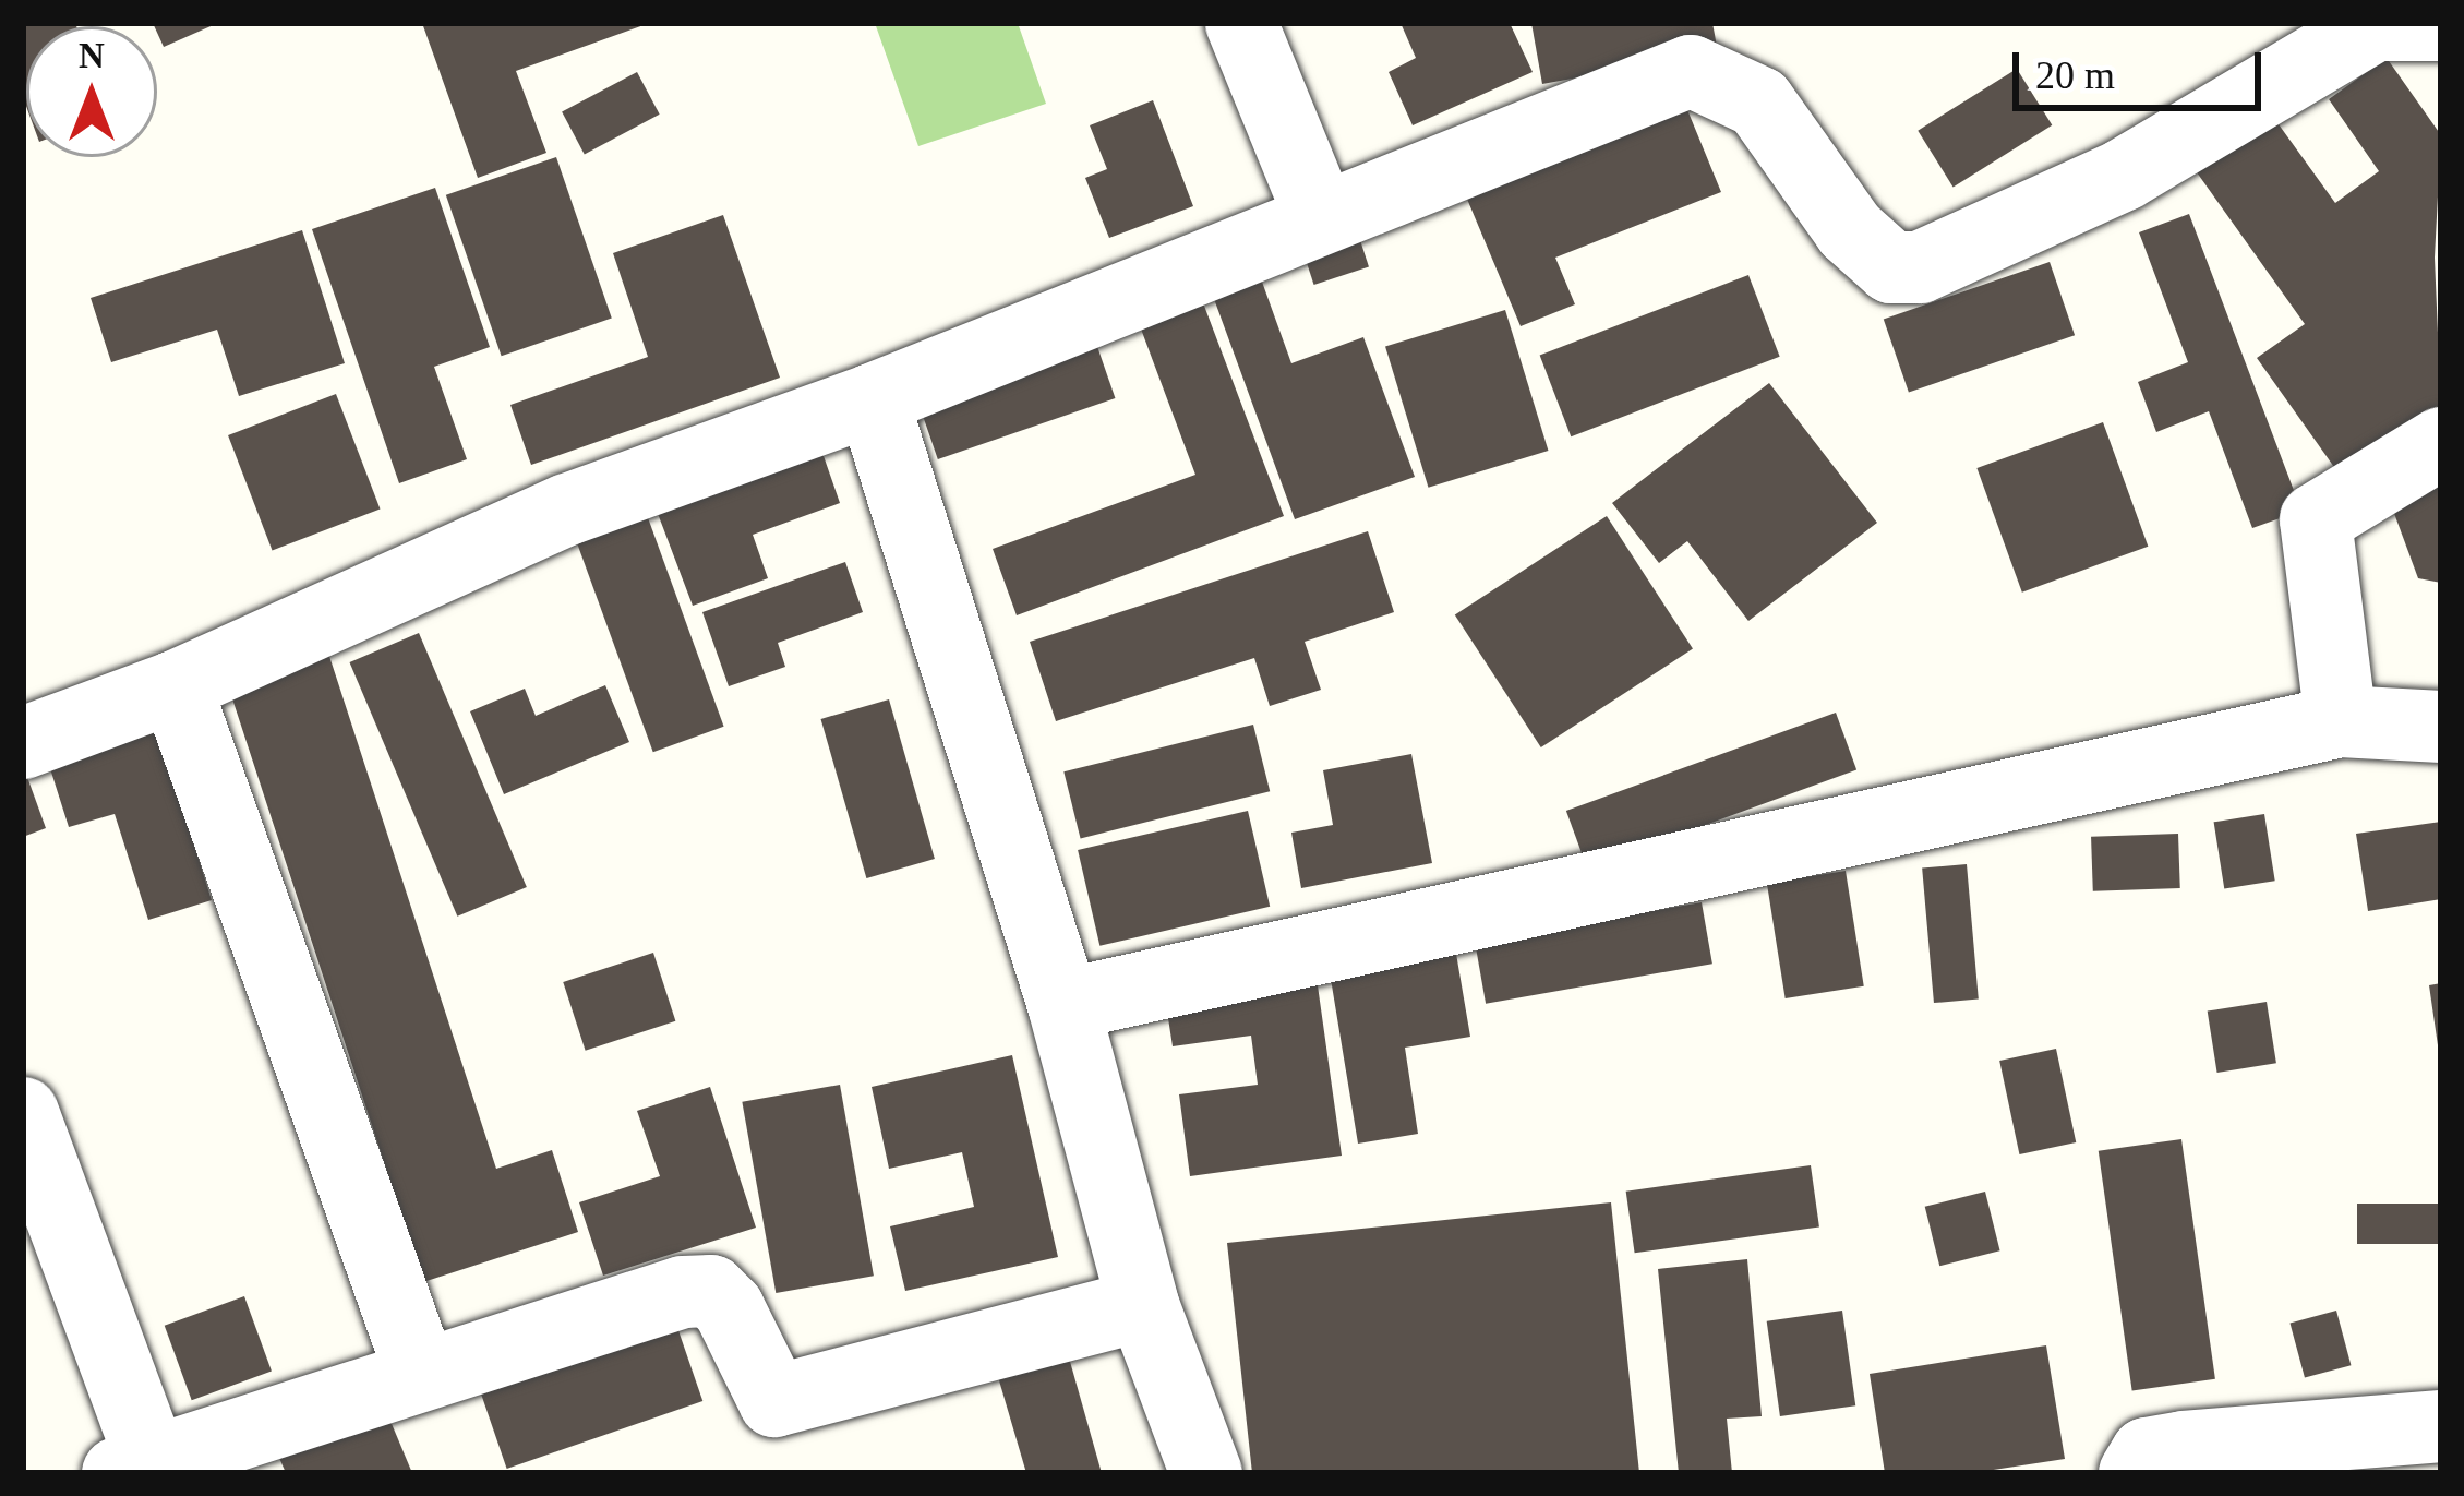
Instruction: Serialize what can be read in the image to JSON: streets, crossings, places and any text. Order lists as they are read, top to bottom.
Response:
{
  "scale_bar": "20 m",
  "north": "top"
}
